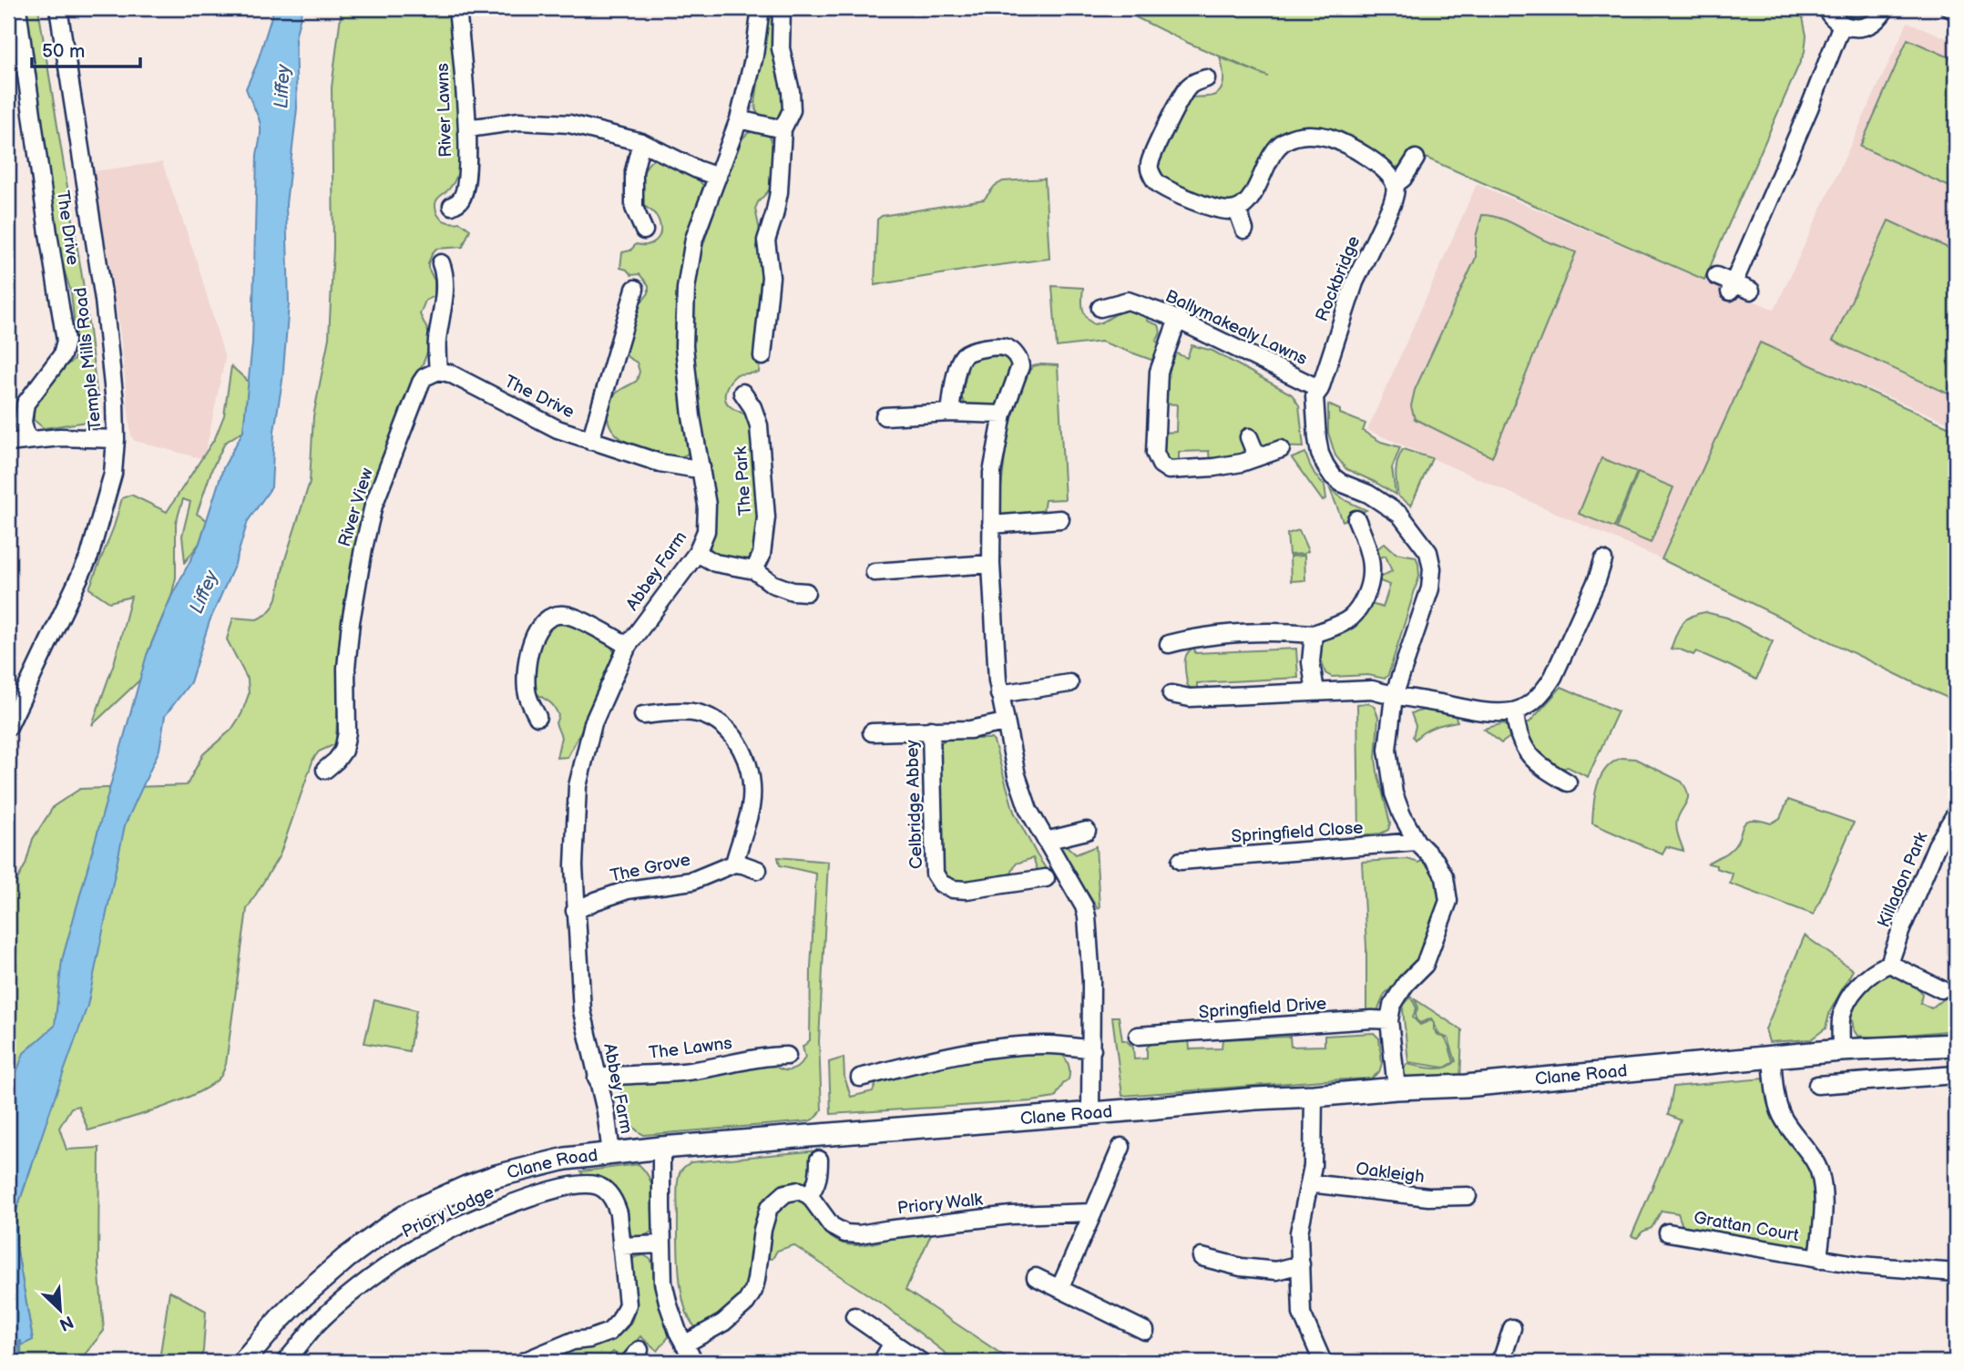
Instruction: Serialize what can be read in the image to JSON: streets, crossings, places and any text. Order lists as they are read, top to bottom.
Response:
{
  "streets": {
    "main road": ["Clane Road"],
    "street": [
      "River Lawns",
      "The Drive",
      "Rockbridge",
      "Ballymakealy Lawns",
      "Temple Mills Road",
      "The Park",
      "River View",
      "Abbey Farm",
      "Celbridge Abbey",
      "Springfield Close",
      "The Grove",
      "Killadon Park",
      "Springfield Drive",
      "The Lawns",
      "Oakleigh",
      "Priory Walk",
      "Priory Lodge",
      "Grattan Court"
    ]
  },
  "crossings": [
    ["The Drive", "River View"],
    ["The Drive", "Abbey Farm"],
    ["Rockbridge", "Ballymakealy Lawns"],
    ["Ballymakealy Lawns", "Springfield Close"],
    ["Ballymakealy Lawns", "Springfield Drive"],
    ["Abbey Farm", "The Grove"],
    ["Abbey Farm", "The Lawns"],
    ["Abbey Farm", "Clane Road"],
    ["Clane Road", "Grattan Court"]
  ],
  "water": ["Liffey"],
  "scale_bar": "50 m",
  "north": "bottom right"
}
